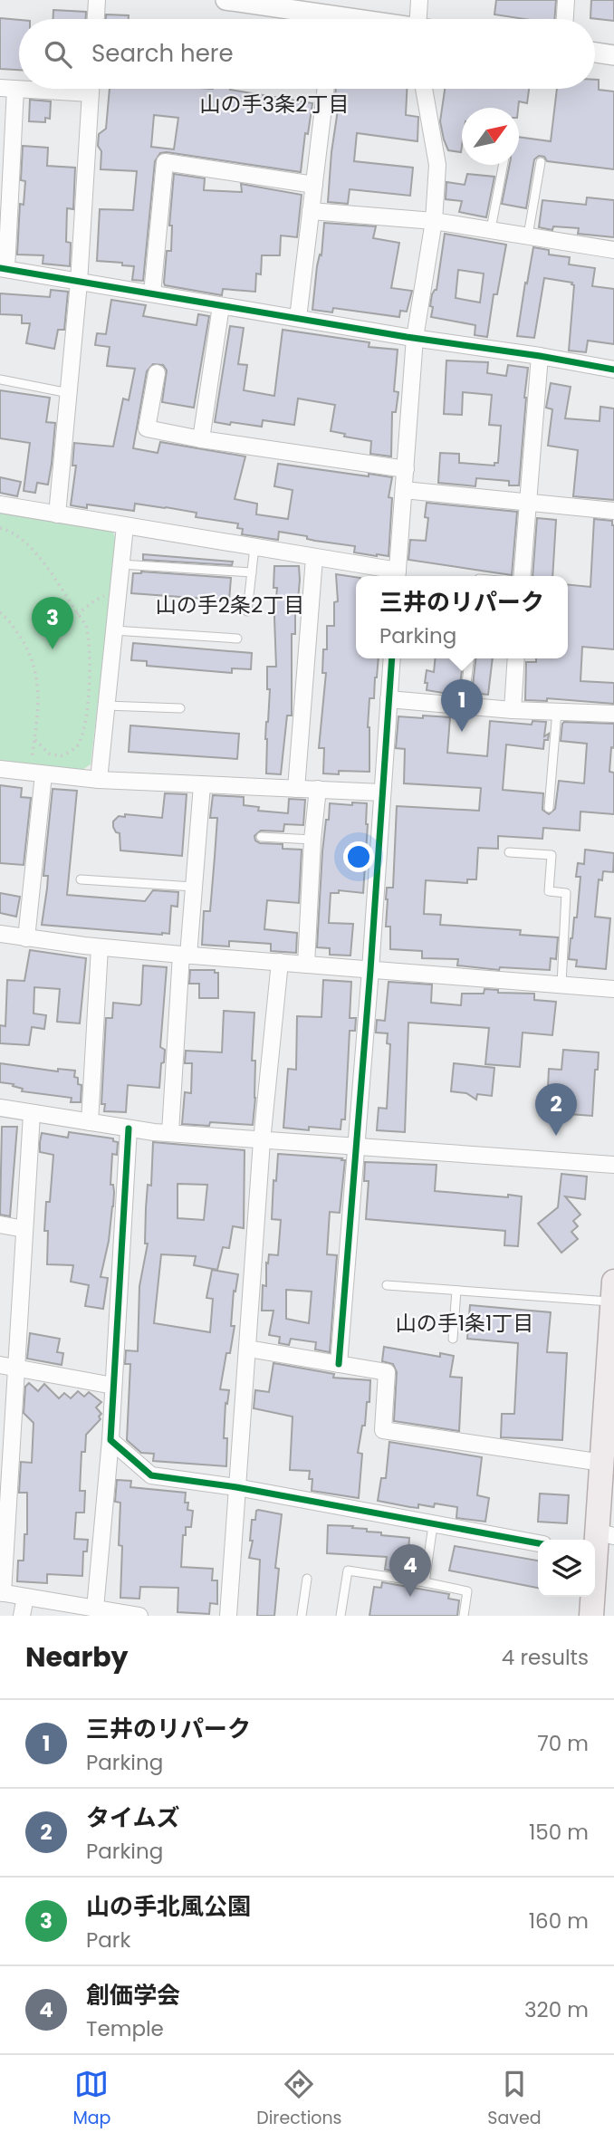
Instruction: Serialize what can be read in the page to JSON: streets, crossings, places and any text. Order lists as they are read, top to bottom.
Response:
{
  "districts": ["山の手3条2丁目", "山の手2条2丁目", "山の手1条1丁目"],
  "north": "top right",
  "page": {
    "search": "Search here",
    "popup": ["三井のリパーク", "Parking"],
    "pins": [
      "3",
      "1",
      "2",
      "4"
    ],
    "heading": ["Nearby", "4 results"],
    "list": [
      {
        "mark": "1",
        "name": "三井のリパーク",
        "note": "Parking",
        "value": "70 m"
      },
      {
        "mark": "2",
        "name": "タイムズ",
        "note": "Parking",
        "value": "150 m"
      },
      {
        "mark": "3",
        "name": "山の手北風公園",
        "note": "Park",
        "value": "160 m"
      },
      {
        "mark": "4",
        "name": "創価学会",
        "note": "Temple",
        "value": "320 m"
      }
    ],
    "nav": ["Map", "Directions", "Saved"]
  }
}
